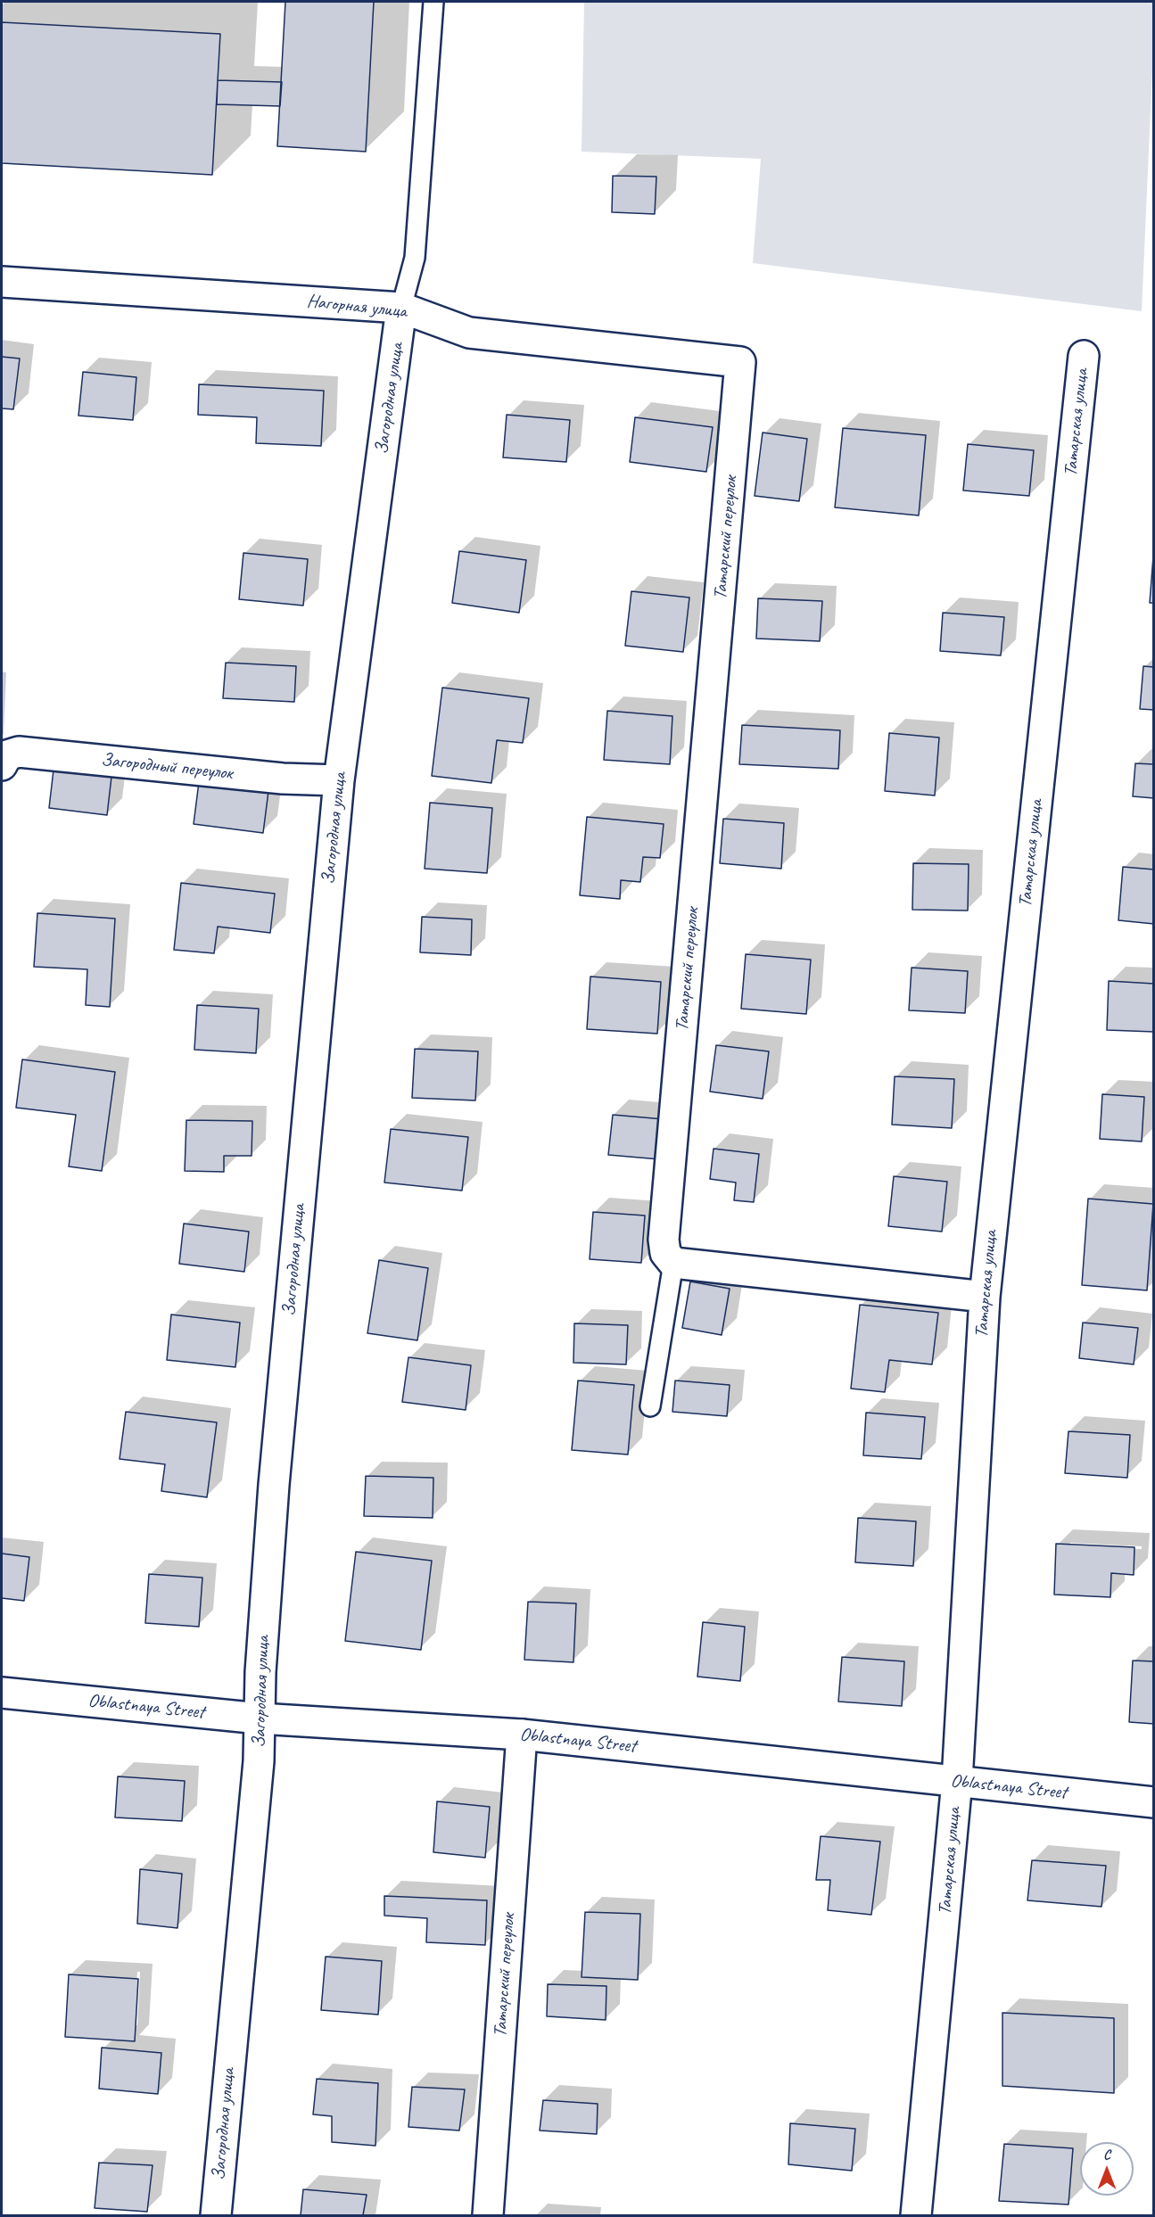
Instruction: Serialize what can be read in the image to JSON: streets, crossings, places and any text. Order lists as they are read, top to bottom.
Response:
{
  "streets": {
    "street": [
      "Нагорная улица",
      "Загородная улица",
      "Татарская улица",
      "Татарский переулок",
      "Загородный переулок",
      "Oblastnaya Street"
    ]
  },
  "crossings": [
    ["Нагорная улица", "Загородная улица"],
    ["Нагорная улица", "Татарский переулок"],
    ["Загородная улица", "Загородный переулок"],
    ["Загородная улица", "Oblastnaya Street"],
    ["Татарская улица", "Oblastnaya Street"],
    ["Татарский переулок", "Oblastnaya Street"]
  ],
  "north": "top"
}
